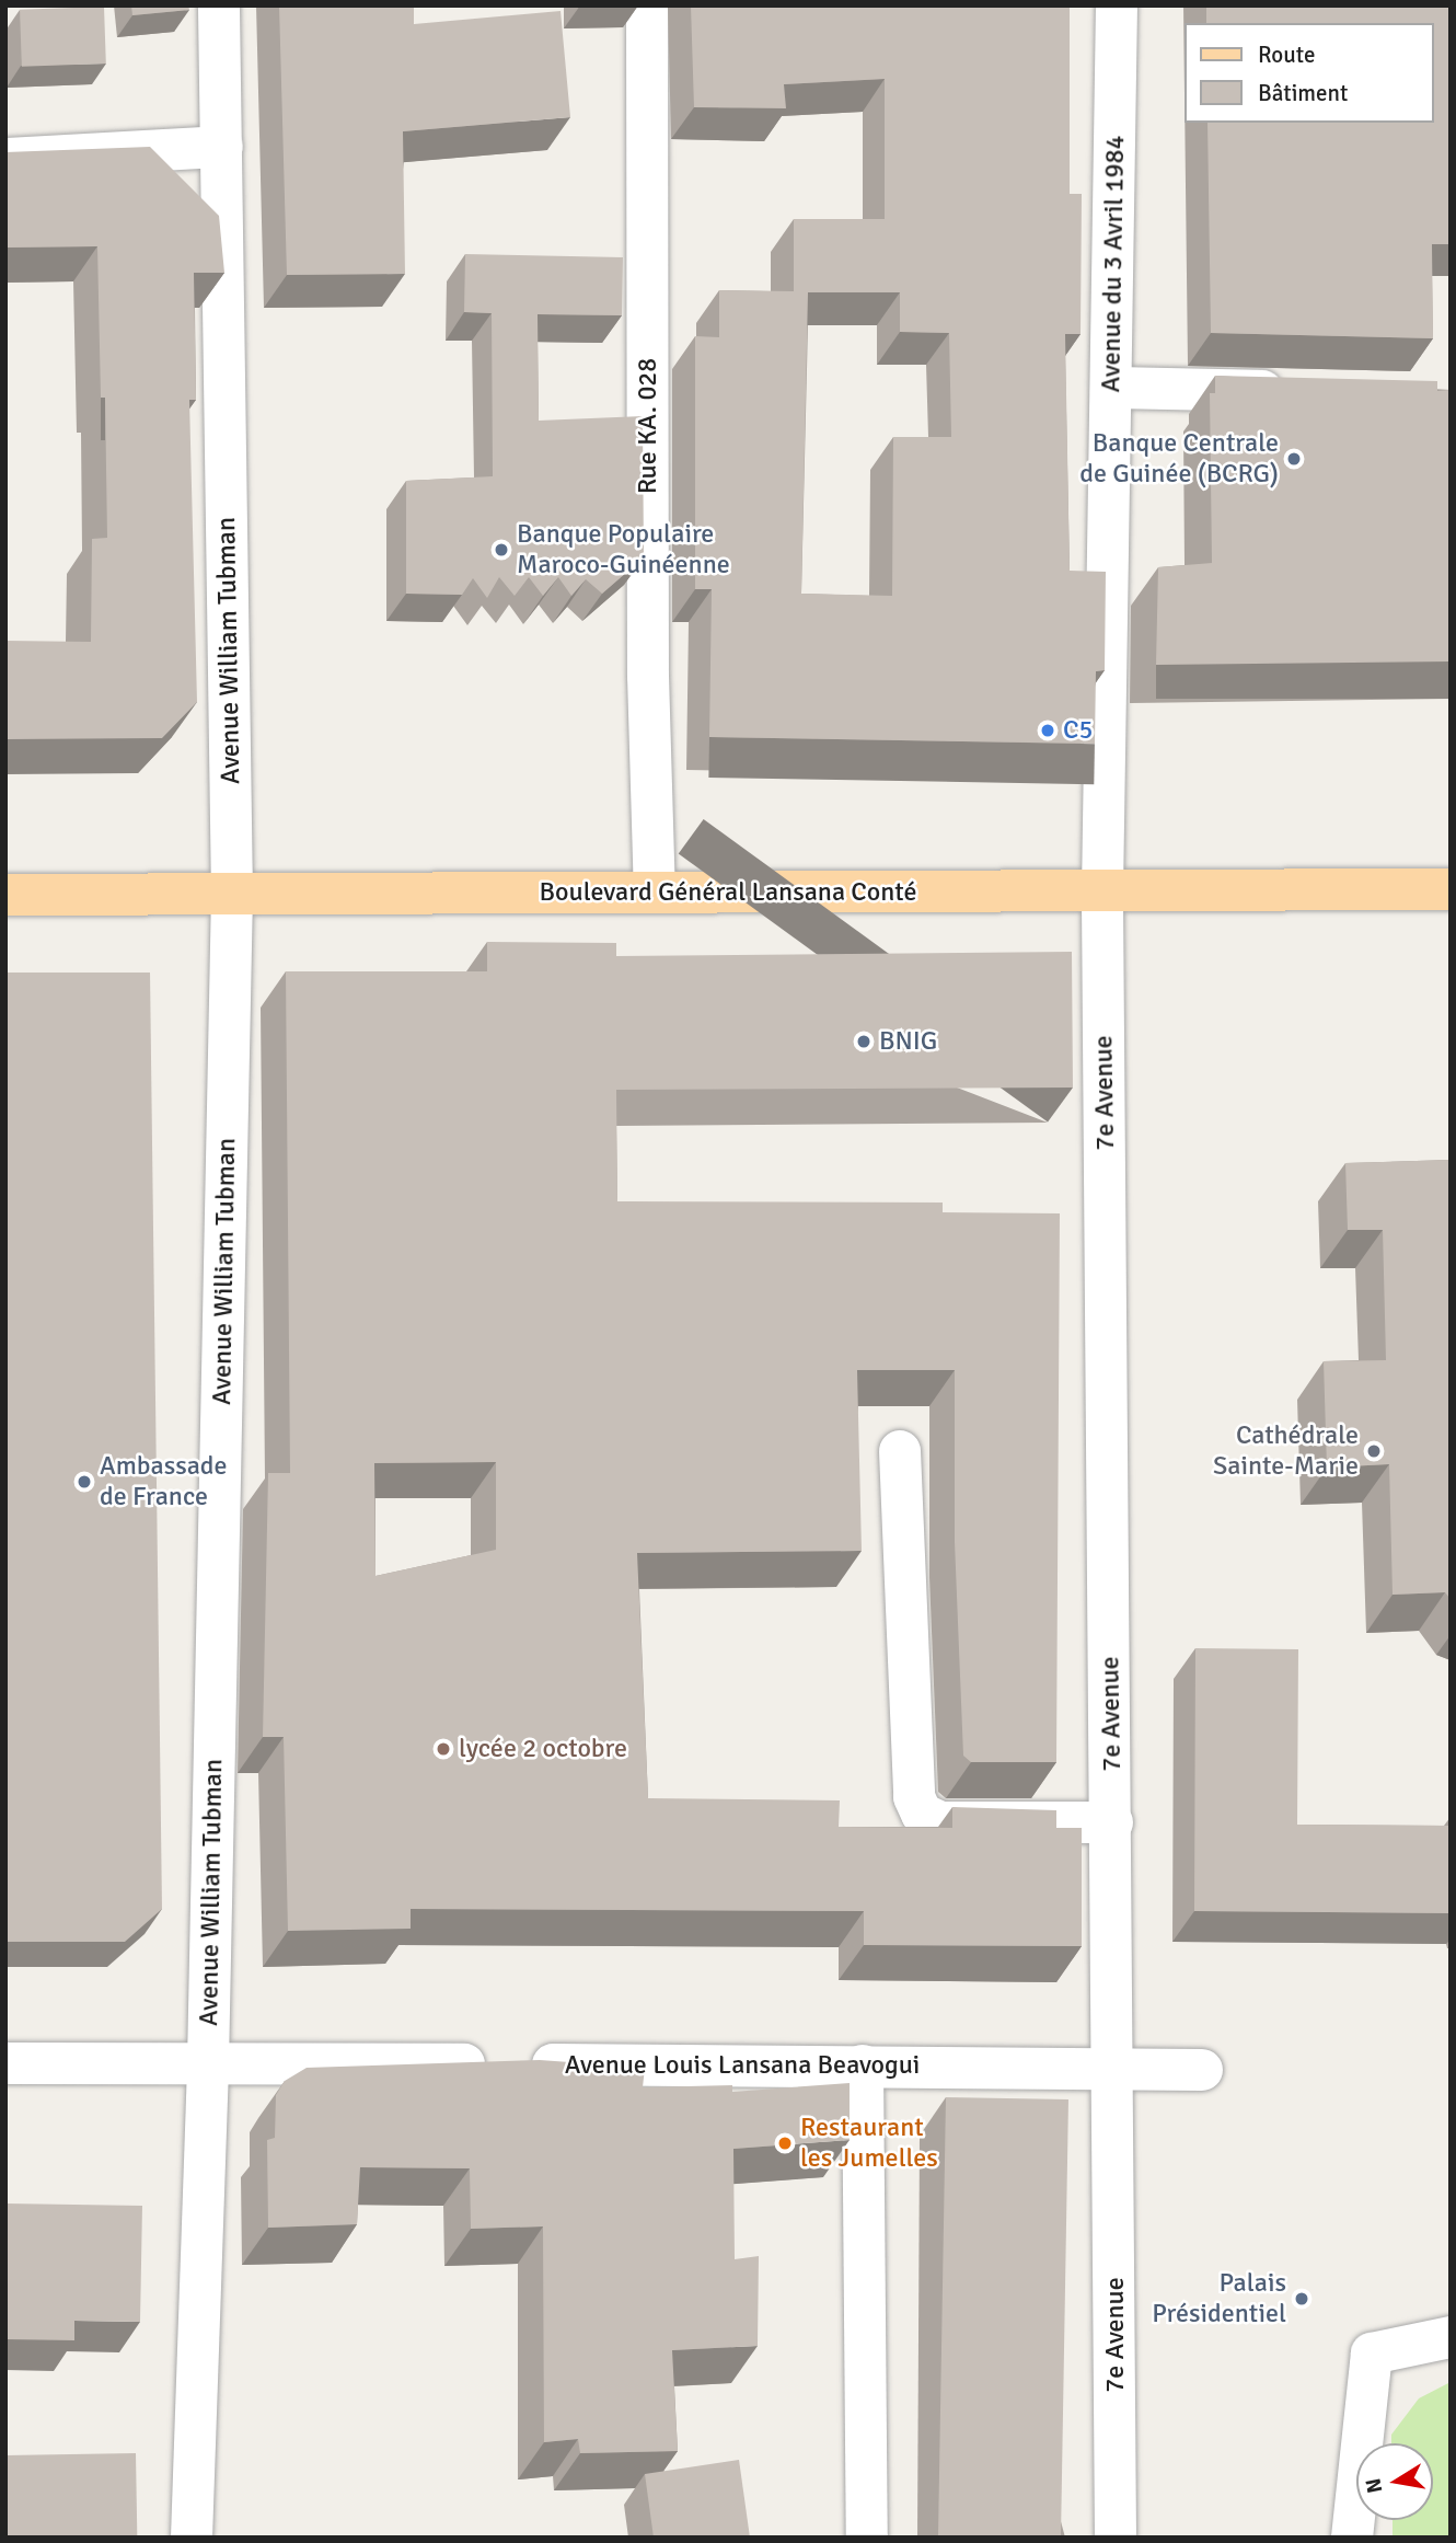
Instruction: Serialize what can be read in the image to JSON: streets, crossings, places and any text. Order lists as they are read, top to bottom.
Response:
{
  "streets": {
    "main road": ["Boulevard Général Lansana Conté"],
    "street": [
      "Avenue du 3 Avril 1984",
      "Rue KA. 028",
      "Avenue William Tubman",
      "7e Avenue",
      "Avenue Louis Lansana Beavogui"
    ]
  },
  "crossings": [
    ["Avenue du 3 Avril 1984", "Boulevard Général Lansana Conté"],
    ["Avenue du 3 Avril 1984", "7e Avenue"],
    ["Rue KA. 028", "Boulevard Général Lansana Conté"],
    ["Avenue William Tubman", "Boulevard Général Lansana Conté"],
    ["Avenue William Tubman", "Avenue Louis Lansana Beavogui"],
    ["Boulevard Général Lansana Conté", "7e Avenue"],
    ["7e Avenue", "Avenue Louis Lansana Beavogui"]
  ],
  "places": [
    "Banque Centrale de Guinée (BCRG)",
    "Banque Populaire Maroco-Guinéenne",
    "C5",
    "BNIG",
    "Cathédrale Sainte-Marie",
    "Ambassade de France",
    "lycée 2 octobre",
    "Restaurant les Jumelles",
    "Palais Présidentiel"
  ],
  "legend": ["Route", "Bâtiment"],
  "north": "left"
}
